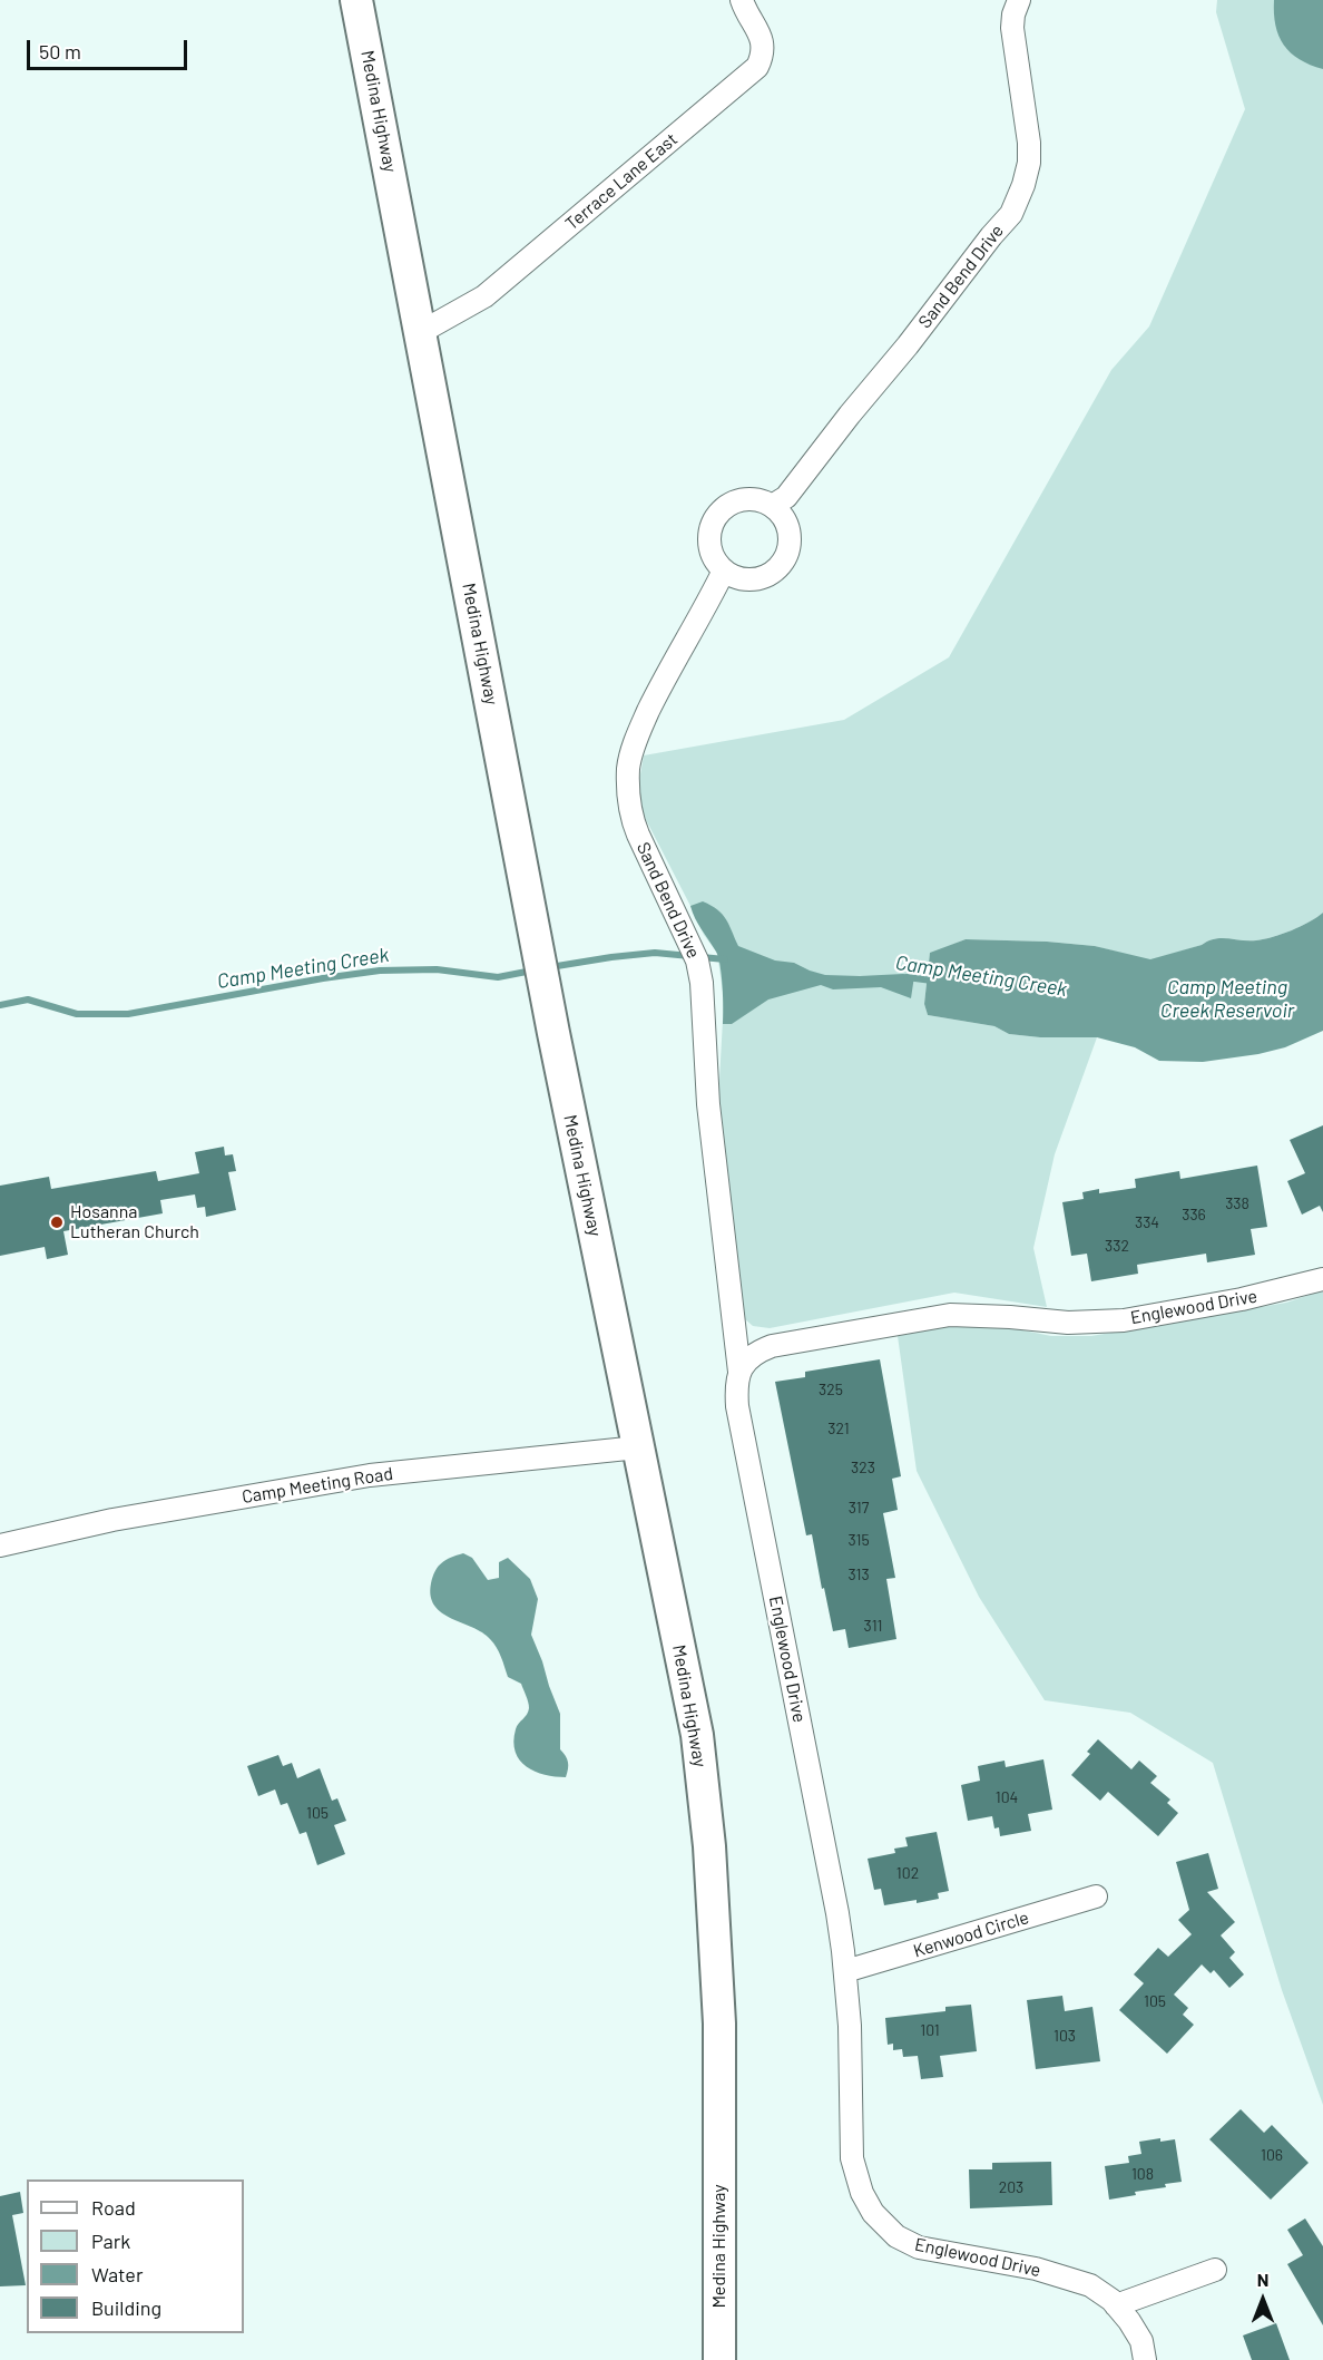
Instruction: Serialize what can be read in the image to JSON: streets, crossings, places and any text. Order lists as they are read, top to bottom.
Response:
{
  "streets": {
    "main road": ["Medina Highway"],
    "street": [
      "Terrace Lane East",
      "Sand Bend Drive",
      "Englewood Drive",
      "Camp Meeting Road",
      "Kenwood Circle"
    ]
  },
  "crossings": [
    ["Medina Highway", "Terrace Lane East"],
    ["Medina Highway", "Camp Meeting Road"],
    ["Sand Bend Drive", "Englewood Drive"],
    ["Englewood Drive", "Kenwood Circle"]
  ],
  "water": ["Camp Meeting Creek", "Camp Meeting Creek Reservoir"],
  "places": ["Hosanna Lutheran Church"],
  "house_numbers": [
    "338",
    "336",
    "334",
    "332",
    "325",
    "321",
    "323",
    "317",
    "315",
    "313",
    "311",
    "104",
    "105",
    "102",
    "105",
    "101",
    "103",
    "106",
    "108",
    "203"
  ],
  "legend": [
    "Road",
    "Park",
    "Water",
    "Building"
  ],
  "scale_bar": "50 m",
  "north": "top"
}
